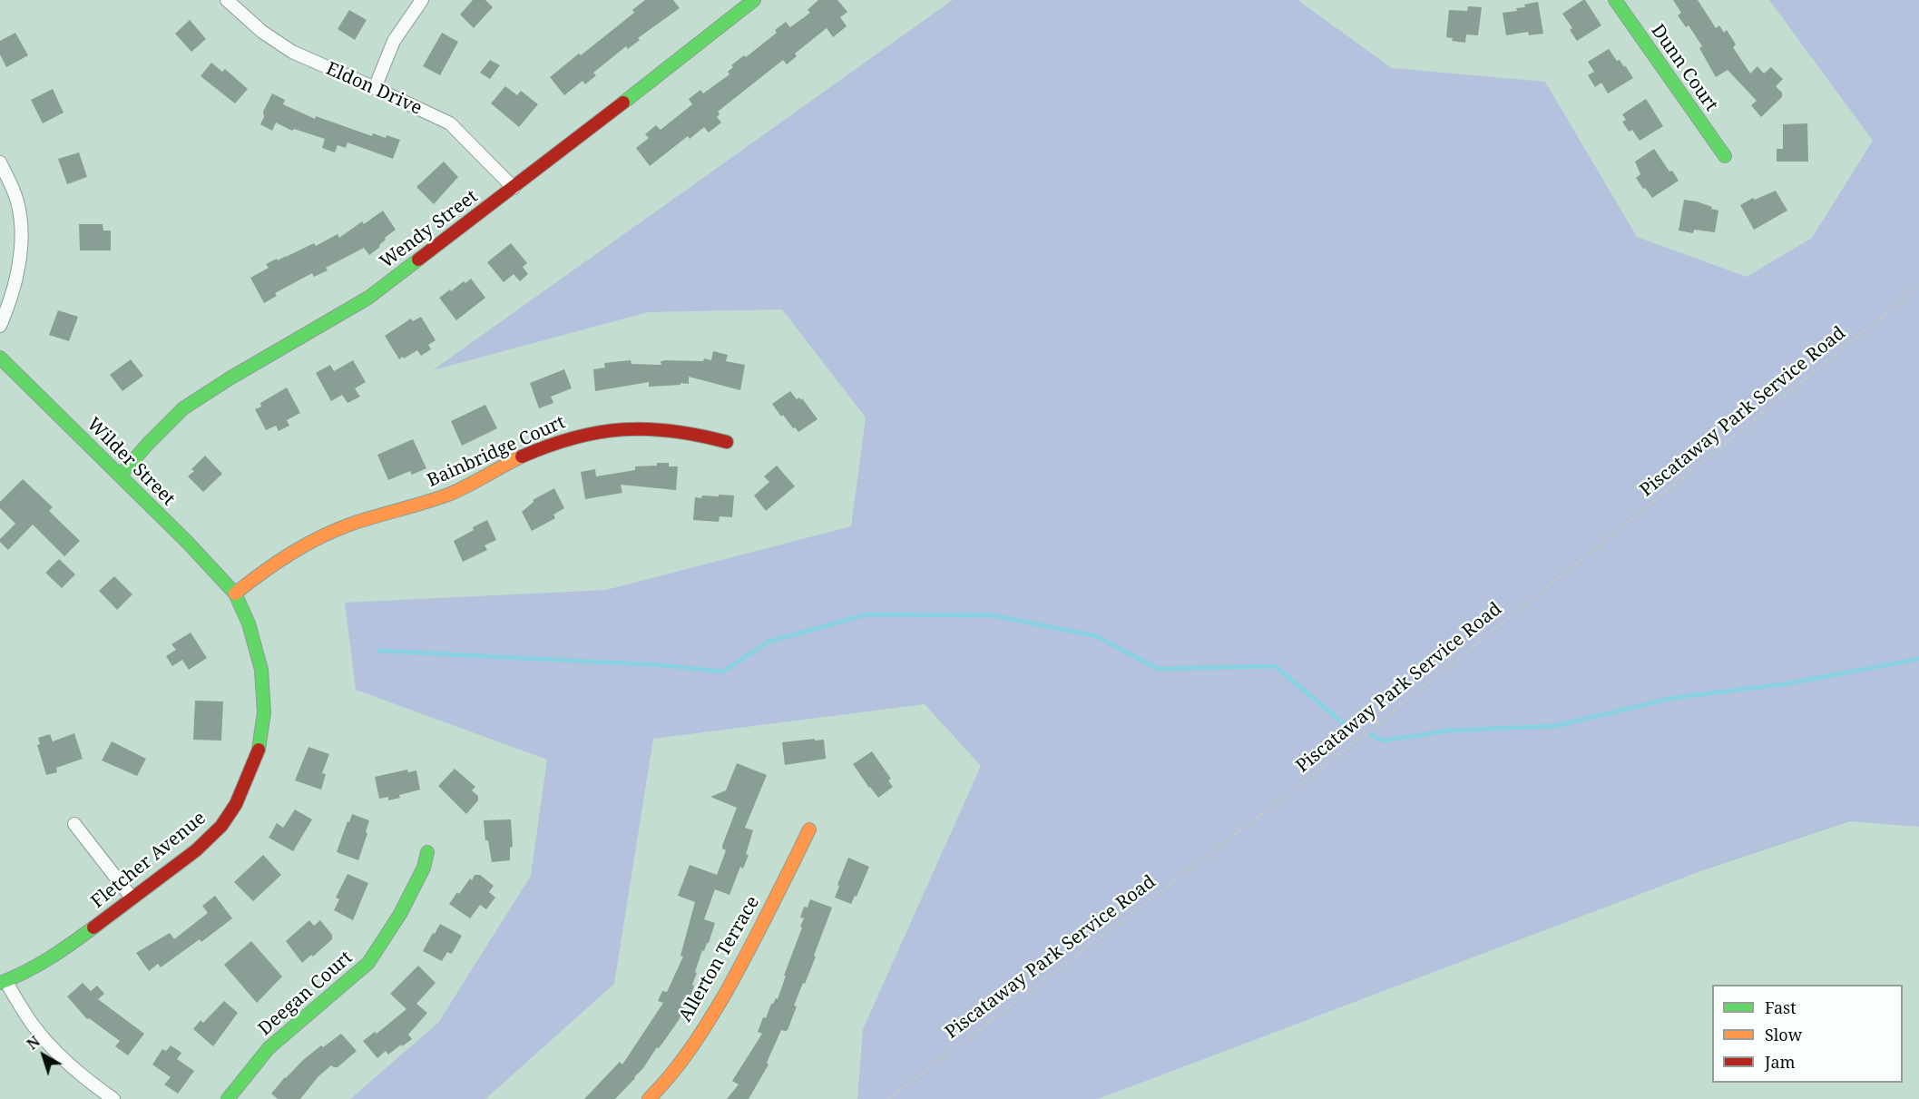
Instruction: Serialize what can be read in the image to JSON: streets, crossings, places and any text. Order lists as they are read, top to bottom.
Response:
{
  "streets": {
    "street": [
      "Dunn Court",
      "Eldon Drive",
      "Wendy Street",
      "Bainbridge Court",
      "Wilder Street",
      "Fletcher Avenue",
      "Allerton Terrace",
      "Deegan Court"
    ],
    "path": ["Piscataway Park Service Road"]
  },
  "crossings": [
    ["Eldon Drive", "Wendy Street"],
    ["Wendy Street", "Wilder Street"],
    ["Bainbridge Court", "Wilder Street"],
    ["Bainbridge Court", "Fletcher Avenue"],
    ["Wilder Street", "Fletcher Avenue"]
  ],
  "legend": ["Fast", "Slow", "Jam"],
  "north": "top left"
}
